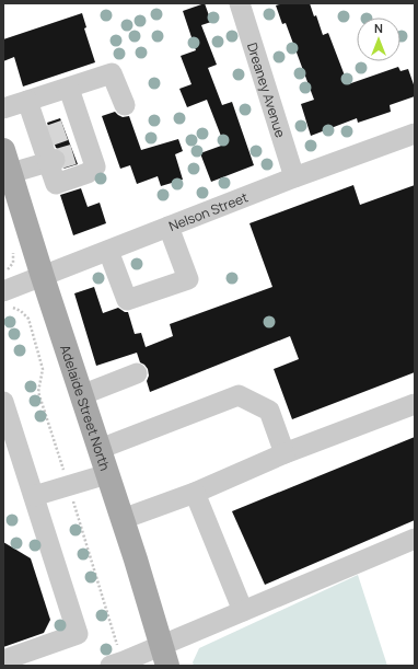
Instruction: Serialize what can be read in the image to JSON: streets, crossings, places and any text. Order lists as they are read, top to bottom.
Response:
{
  "streets": {
    "main road": ["Adelaide Street North"],
    "street": ["Dreaney Avenue", "Nelson Street"]
  },
  "crossings": [
    ["Dreaney Avenue", "Nelson Street"],
    ["Nelson Street", "Adelaide Street North"]
  ],
  "north": "top"
}
